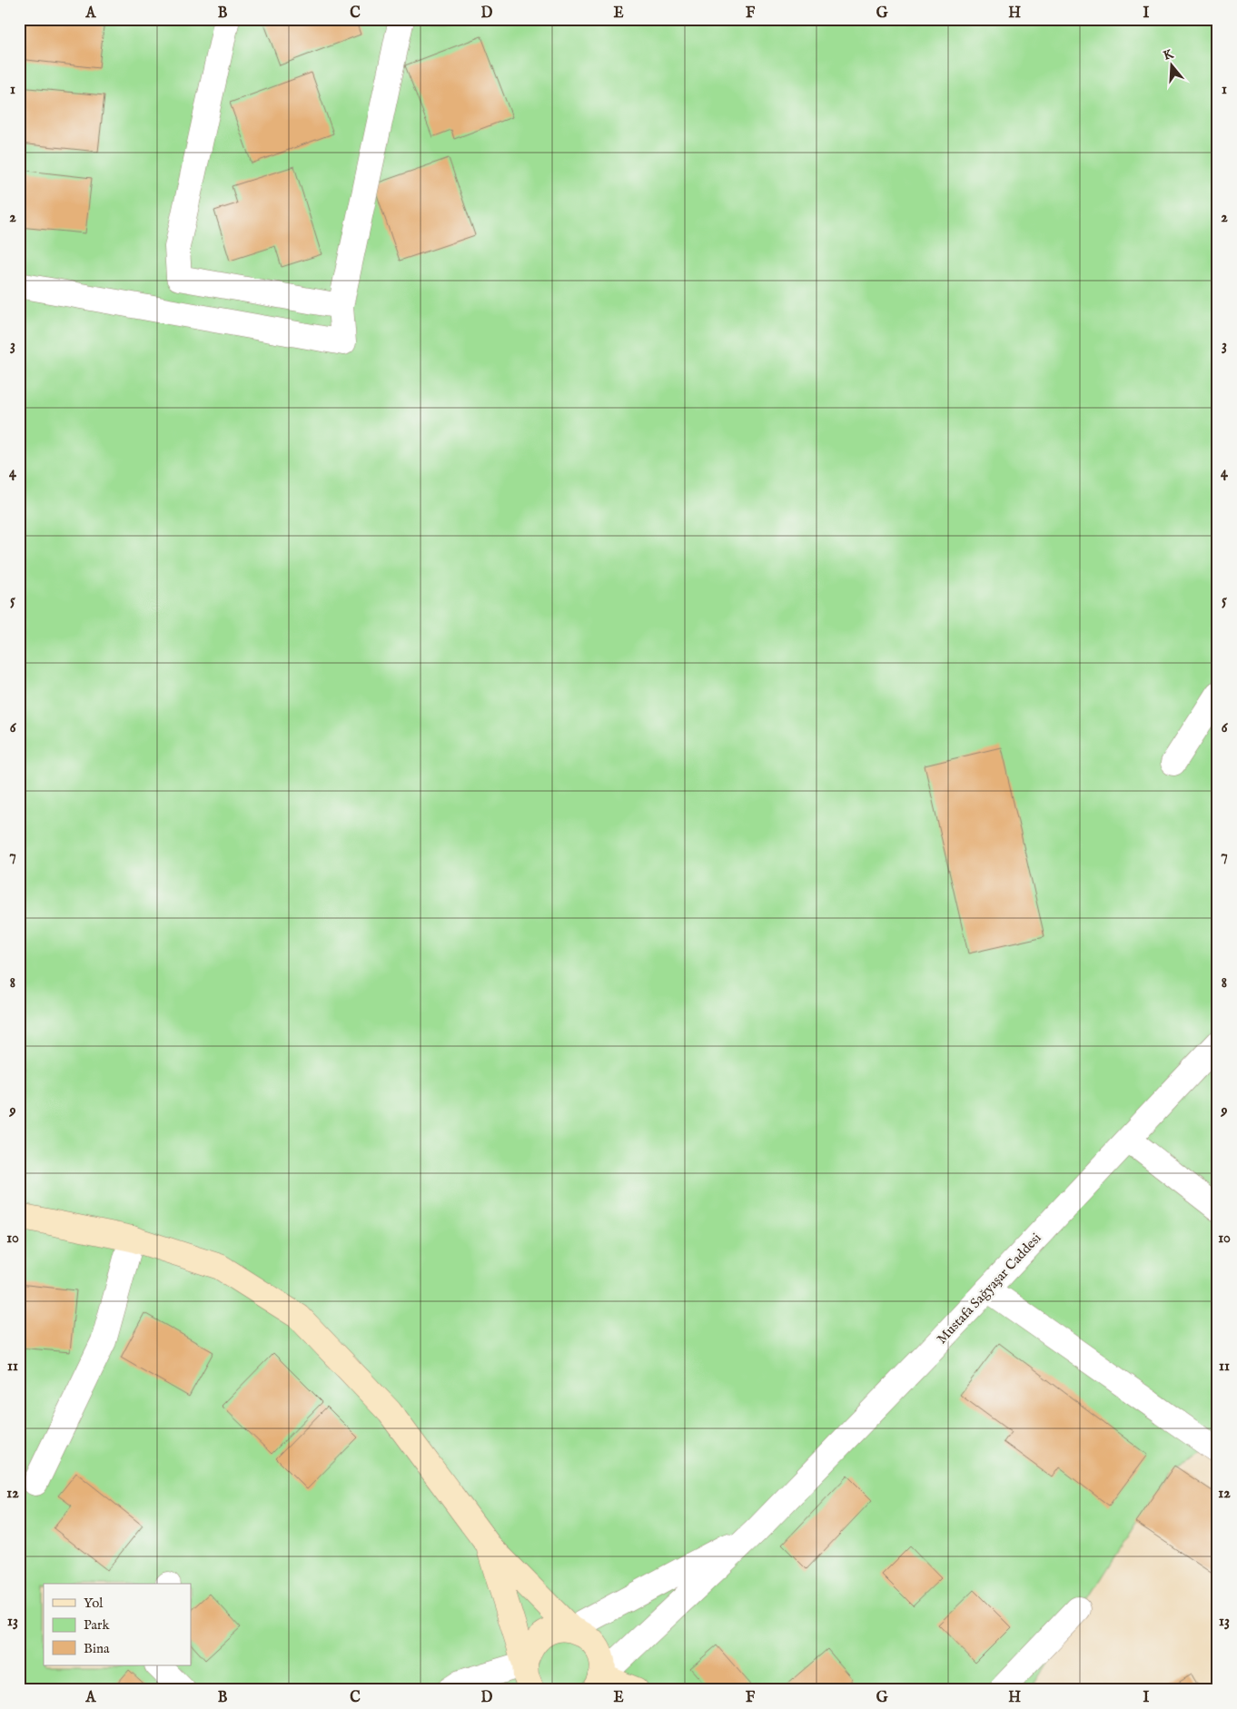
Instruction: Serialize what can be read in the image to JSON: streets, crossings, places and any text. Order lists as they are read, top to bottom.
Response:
{
  "streets": {
    "street": ["Mustafa Sağyaşar Caddesi"]
  },
  "legend": ["Yol", "Park", "Bina"],
  "north": "top",
  "grid": {
    "columns": [
      "A",
      "B",
      "C",
      "D",
      "E",
      "F",
      "G",
      "H",
      "I"
    ],
    "rows": [
      "1",
      "2",
      "3",
      "4",
      "5",
      "6",
      "7",
      "8",
      "9",
      "10",
      "11",
      "12",
      "13"
    ]
  }
}
